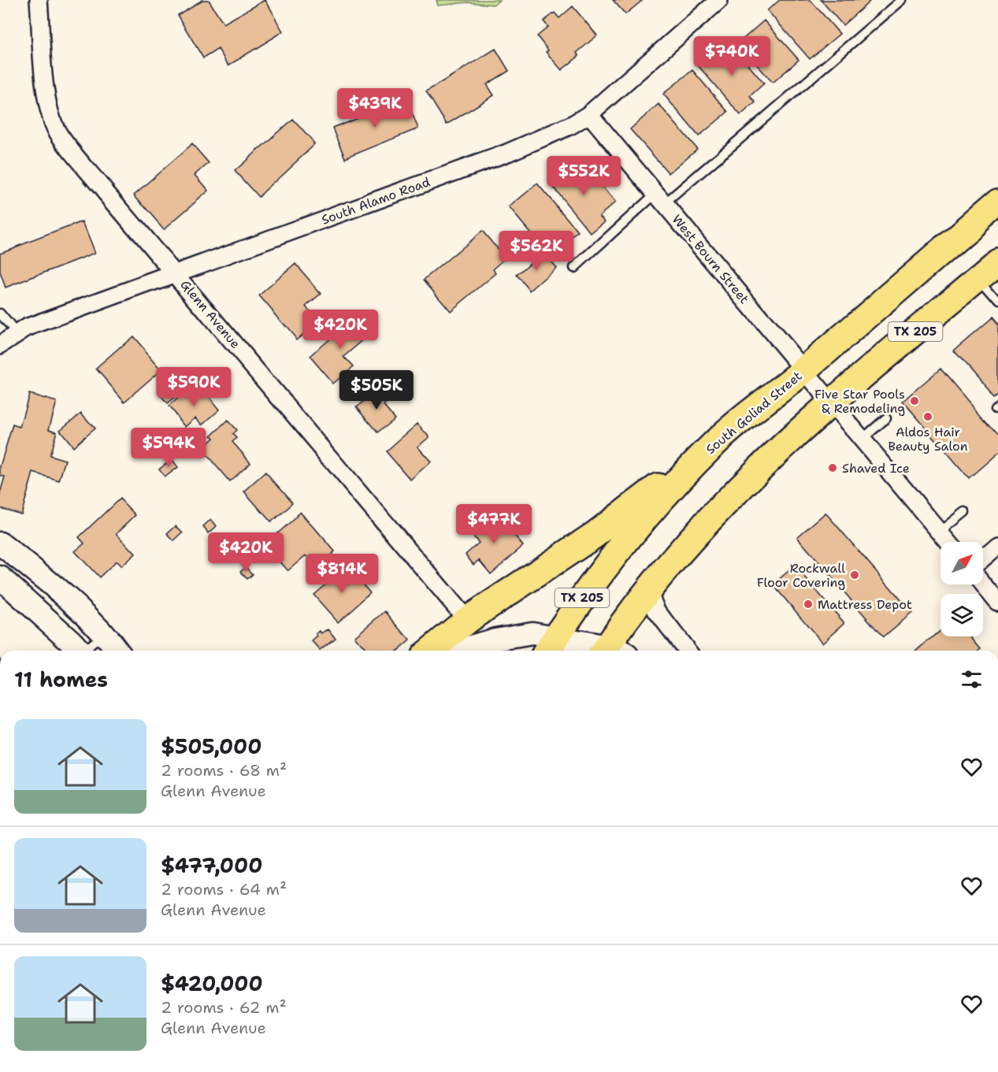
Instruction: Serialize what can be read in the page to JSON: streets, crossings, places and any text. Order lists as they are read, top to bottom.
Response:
{
  "streets": {
    "main road": ["TX 205", "South Goliad Street"],
    "street": ["South Alamo Road", "West Bourn Street", "Glenn Avenue"]
  },
  "crossings": [
    ["South Alamo Road", "West Bourn Street"],
    ["South Alamo Road", "Glenn Avenue"],
    ["West Bourn Street", "TX 205"],
    ["West Bourn Street", "South Goliad Street"]
  ],
  "places": [
    "Five Star Pools & Remodeling",
    "Aldos Hair Beauty Salon",
    "Shaved Ice",
    "Rockwall Floor Covering",
    "Mattress Depot"
  ],
  "north": "top right",
  "page": {
    "price": [
      "$740K",
      "$439K",
      "$552K",
      "$562K",
      "$420K",
      "$590K",
      "$505K",
      "$594K",
      "$477K",
      "$420K",
      "$814K"
    ],
    "heading": "11 homes",
    "list": [
      {
        "name": "$505,000",
        "note": "2 rooms · 68 m² · Glenn Avenue"
      },
      {
        "name": "$477,000",
        "note": "2 rooms · 64 m² · Glenn Avenue"
      },
      {
        "name": "$420,000",
        "note": "2 rooms · 62 m² · Glenn Avenue"
      }
    ]
  }
}
